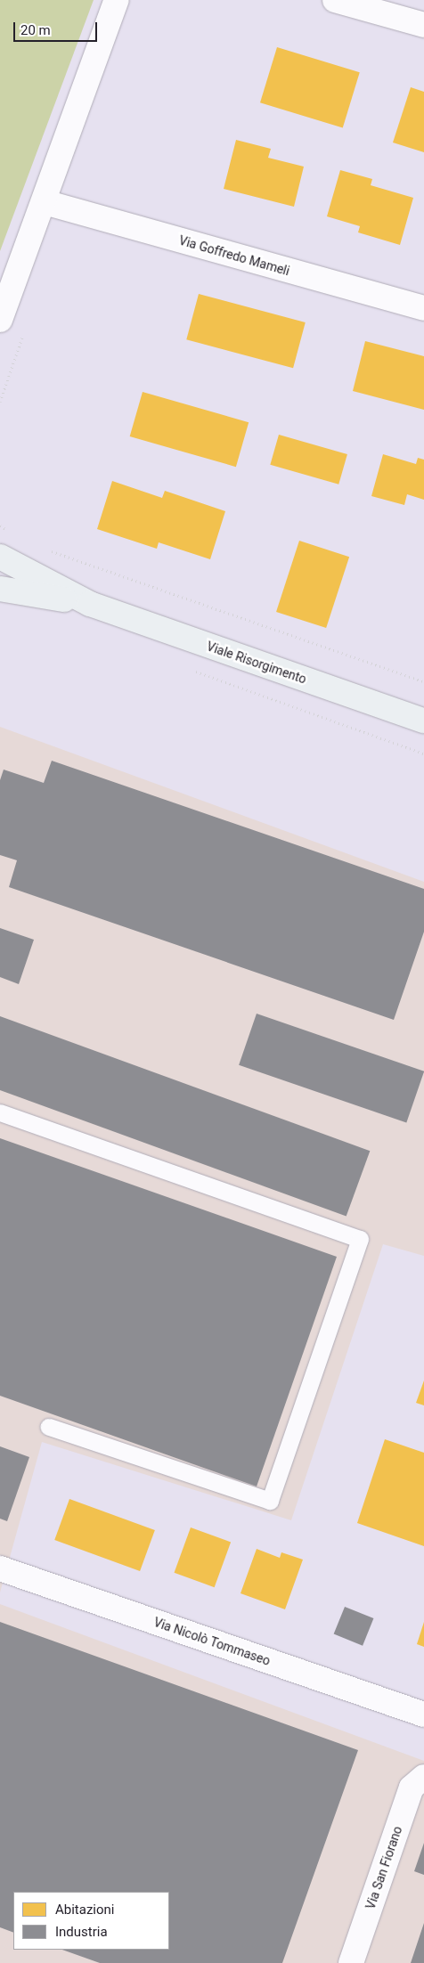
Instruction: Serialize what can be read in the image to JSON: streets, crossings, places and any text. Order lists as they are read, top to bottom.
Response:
{
  "streets": {
    "street": [
      "Via Goffredo Mameli",
      "Viale Risorgimento",
      "Via Nicolò Tommaseo",
      "Via San Fiorano"
    ]
  },
  "legend": ["Abitazioni", "Industria"],
  "scale_bar": "20 m"
}
